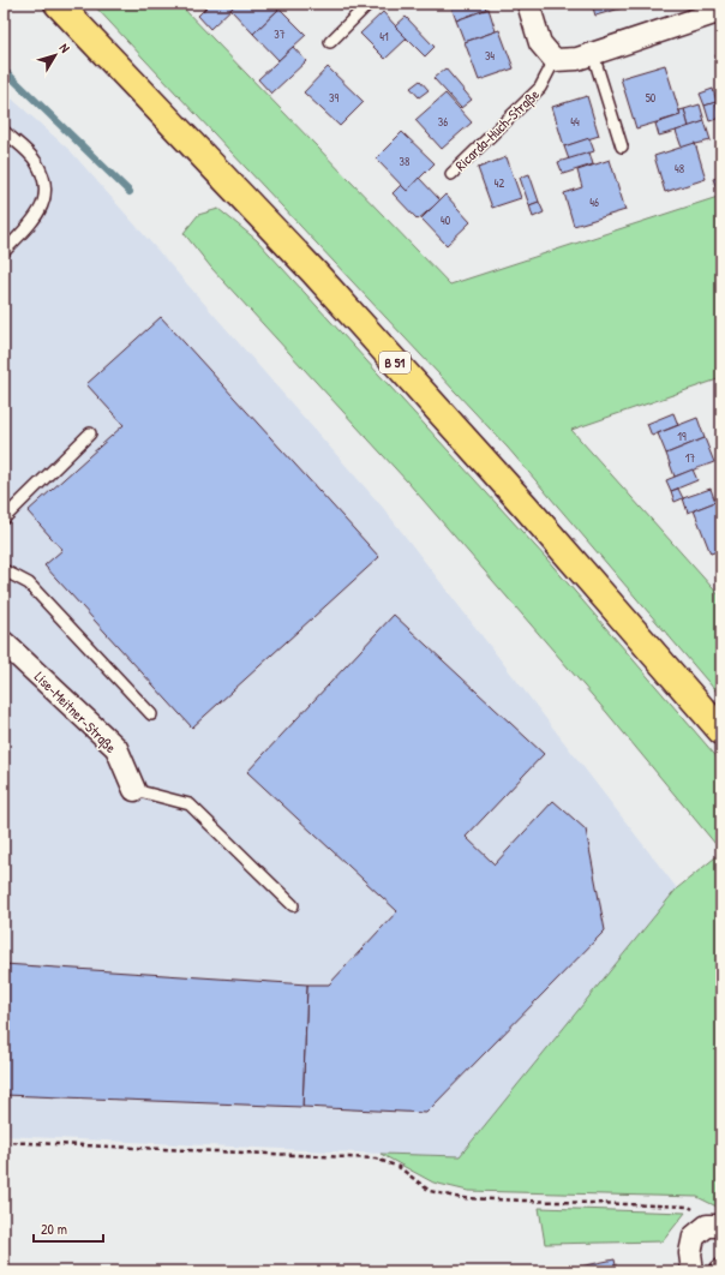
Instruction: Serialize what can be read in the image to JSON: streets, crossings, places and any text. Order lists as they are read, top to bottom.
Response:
{
  "streets": {
    "main road": ["B 51"],
    "street": ["Lise-Meitner-Straße"],
    "lane": ["Ricarda-Huch-Straße"]
  },
  "house_numbers": [
    "37",
    "41",
    "34",
    "39",
    "50",
    "36",
    "44",
    "38",
    "48",
    "42",
    "46",
    "40",
    "19",
    "17"
  ],
  "scale_bar": "20 m",
  "north": "top right"
}
